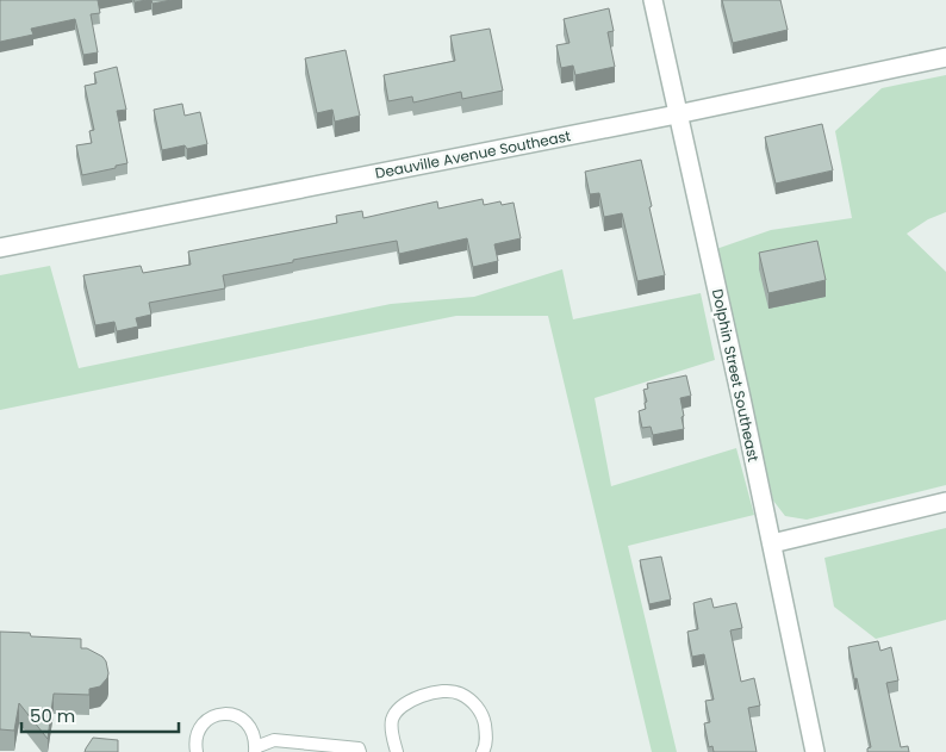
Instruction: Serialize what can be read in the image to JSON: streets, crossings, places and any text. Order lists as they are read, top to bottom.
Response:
{
  "streets": {
    "street": ["Deauville Avenue Southeast", "Dolphin Street Southeast"]
  },
  "crossings": [
    ["Deauville Avenue Southeast", "Dolphin Street Southeast"]
  ],
  "scale_bar": "50 m"
}
